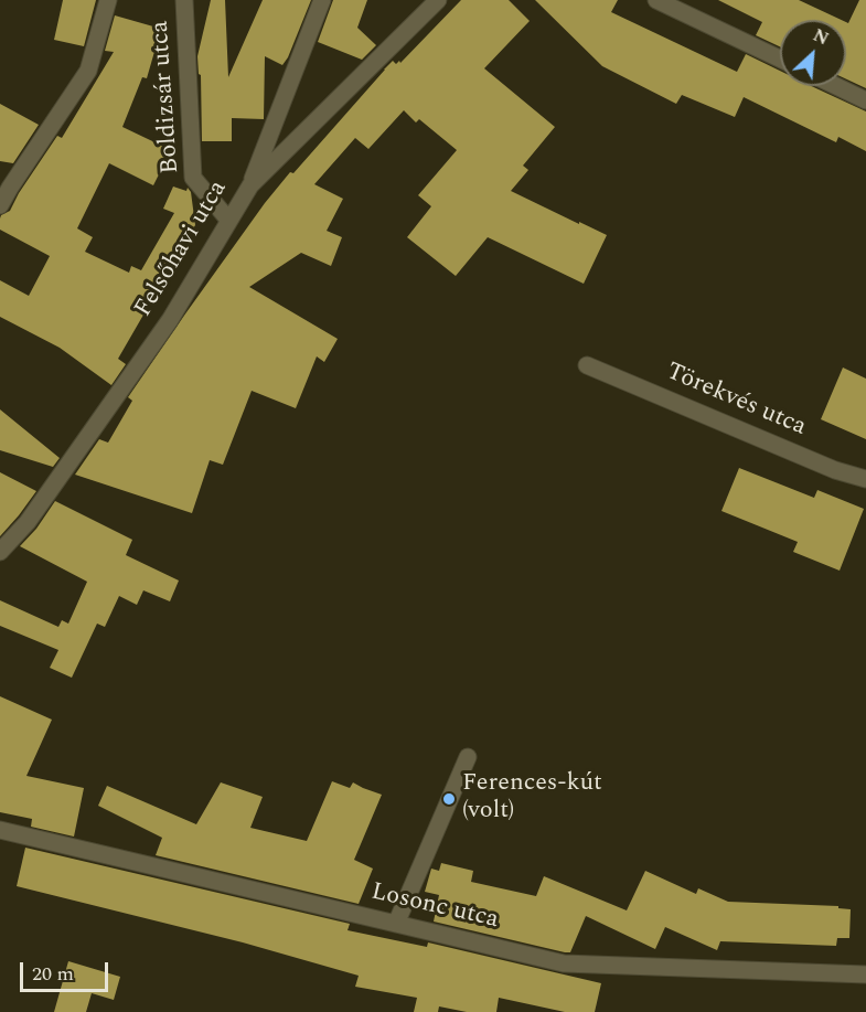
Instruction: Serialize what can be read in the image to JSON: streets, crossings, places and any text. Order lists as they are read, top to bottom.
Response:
{
  "streets": {
    "street": [
      "Boldizsár utca",
      "Felsőhavi utca",
      "Törekvés utca",
      "Losonc utca"
    ]
  },
  "crossings": [
    ["Boldizsár utca", "Felsőhavi utca"]
  ],
  "places": ["Ferences-kút (volt)"],
  "scale_bar": "20 m",
  "north": "top right"
}
